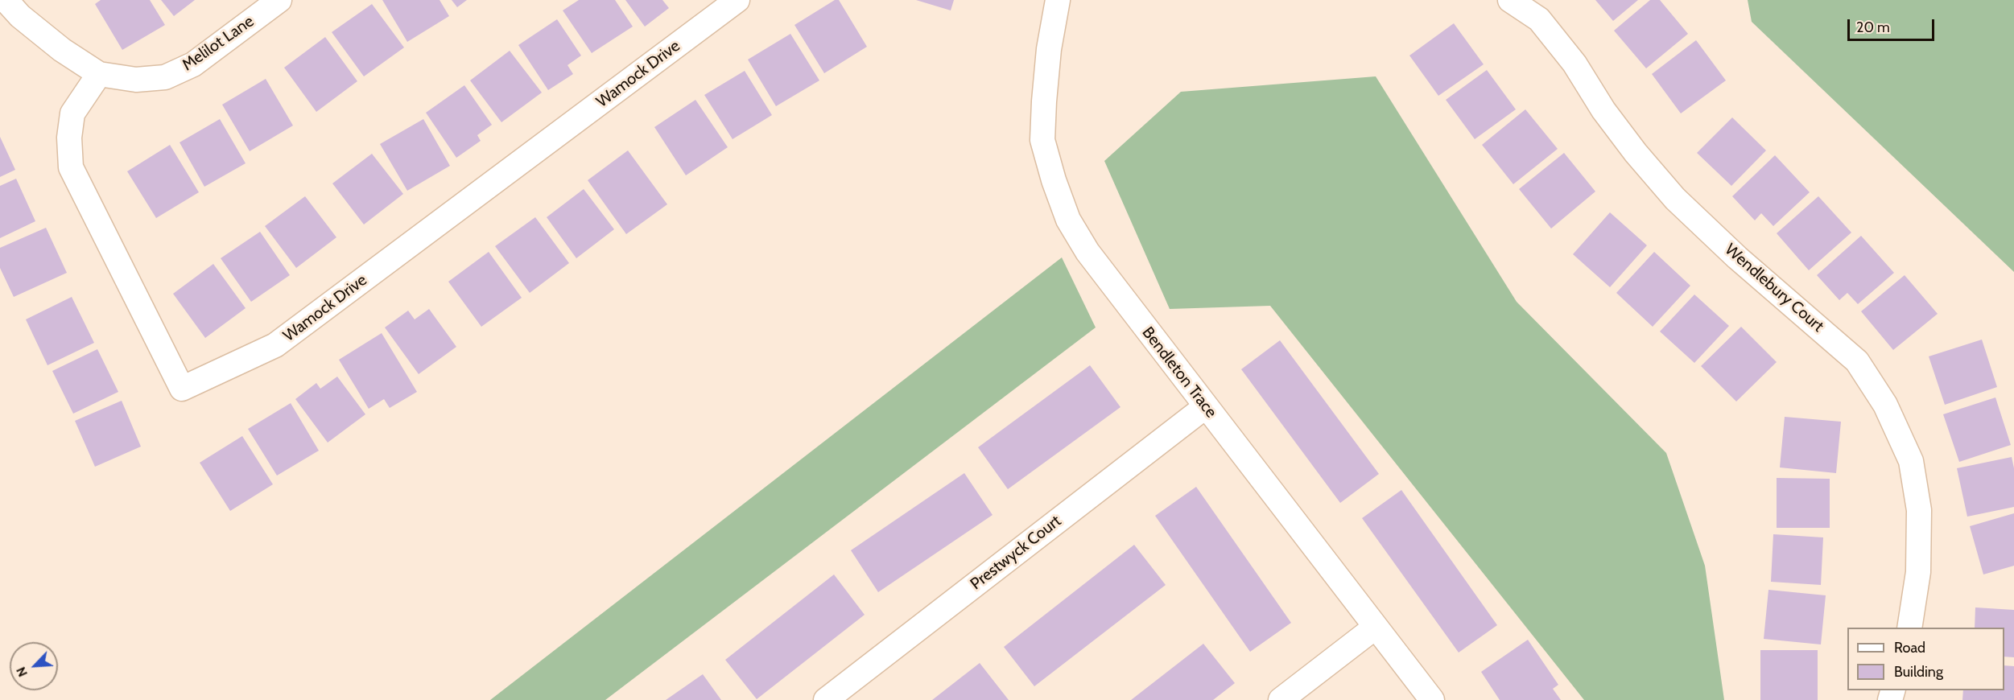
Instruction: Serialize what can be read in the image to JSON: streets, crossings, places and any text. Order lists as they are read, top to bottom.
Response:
{
  "streets": {
    "street": [
      "Melilot Lane",
      "Wamock Drive",
      "Wendlebury Court",
      "Bendleton Trace",
      "Prestwyck Court"
    ]
  },
  "crossings": [
    ["Melilot Lane", "Wamock Drive"],
    ["Bendleton Trace", "Prestwyck Court"]
  ],
  "legend": ["Road", "Building"],
  "scale_bar": "20 m",
  "north": "bottom left"
}
